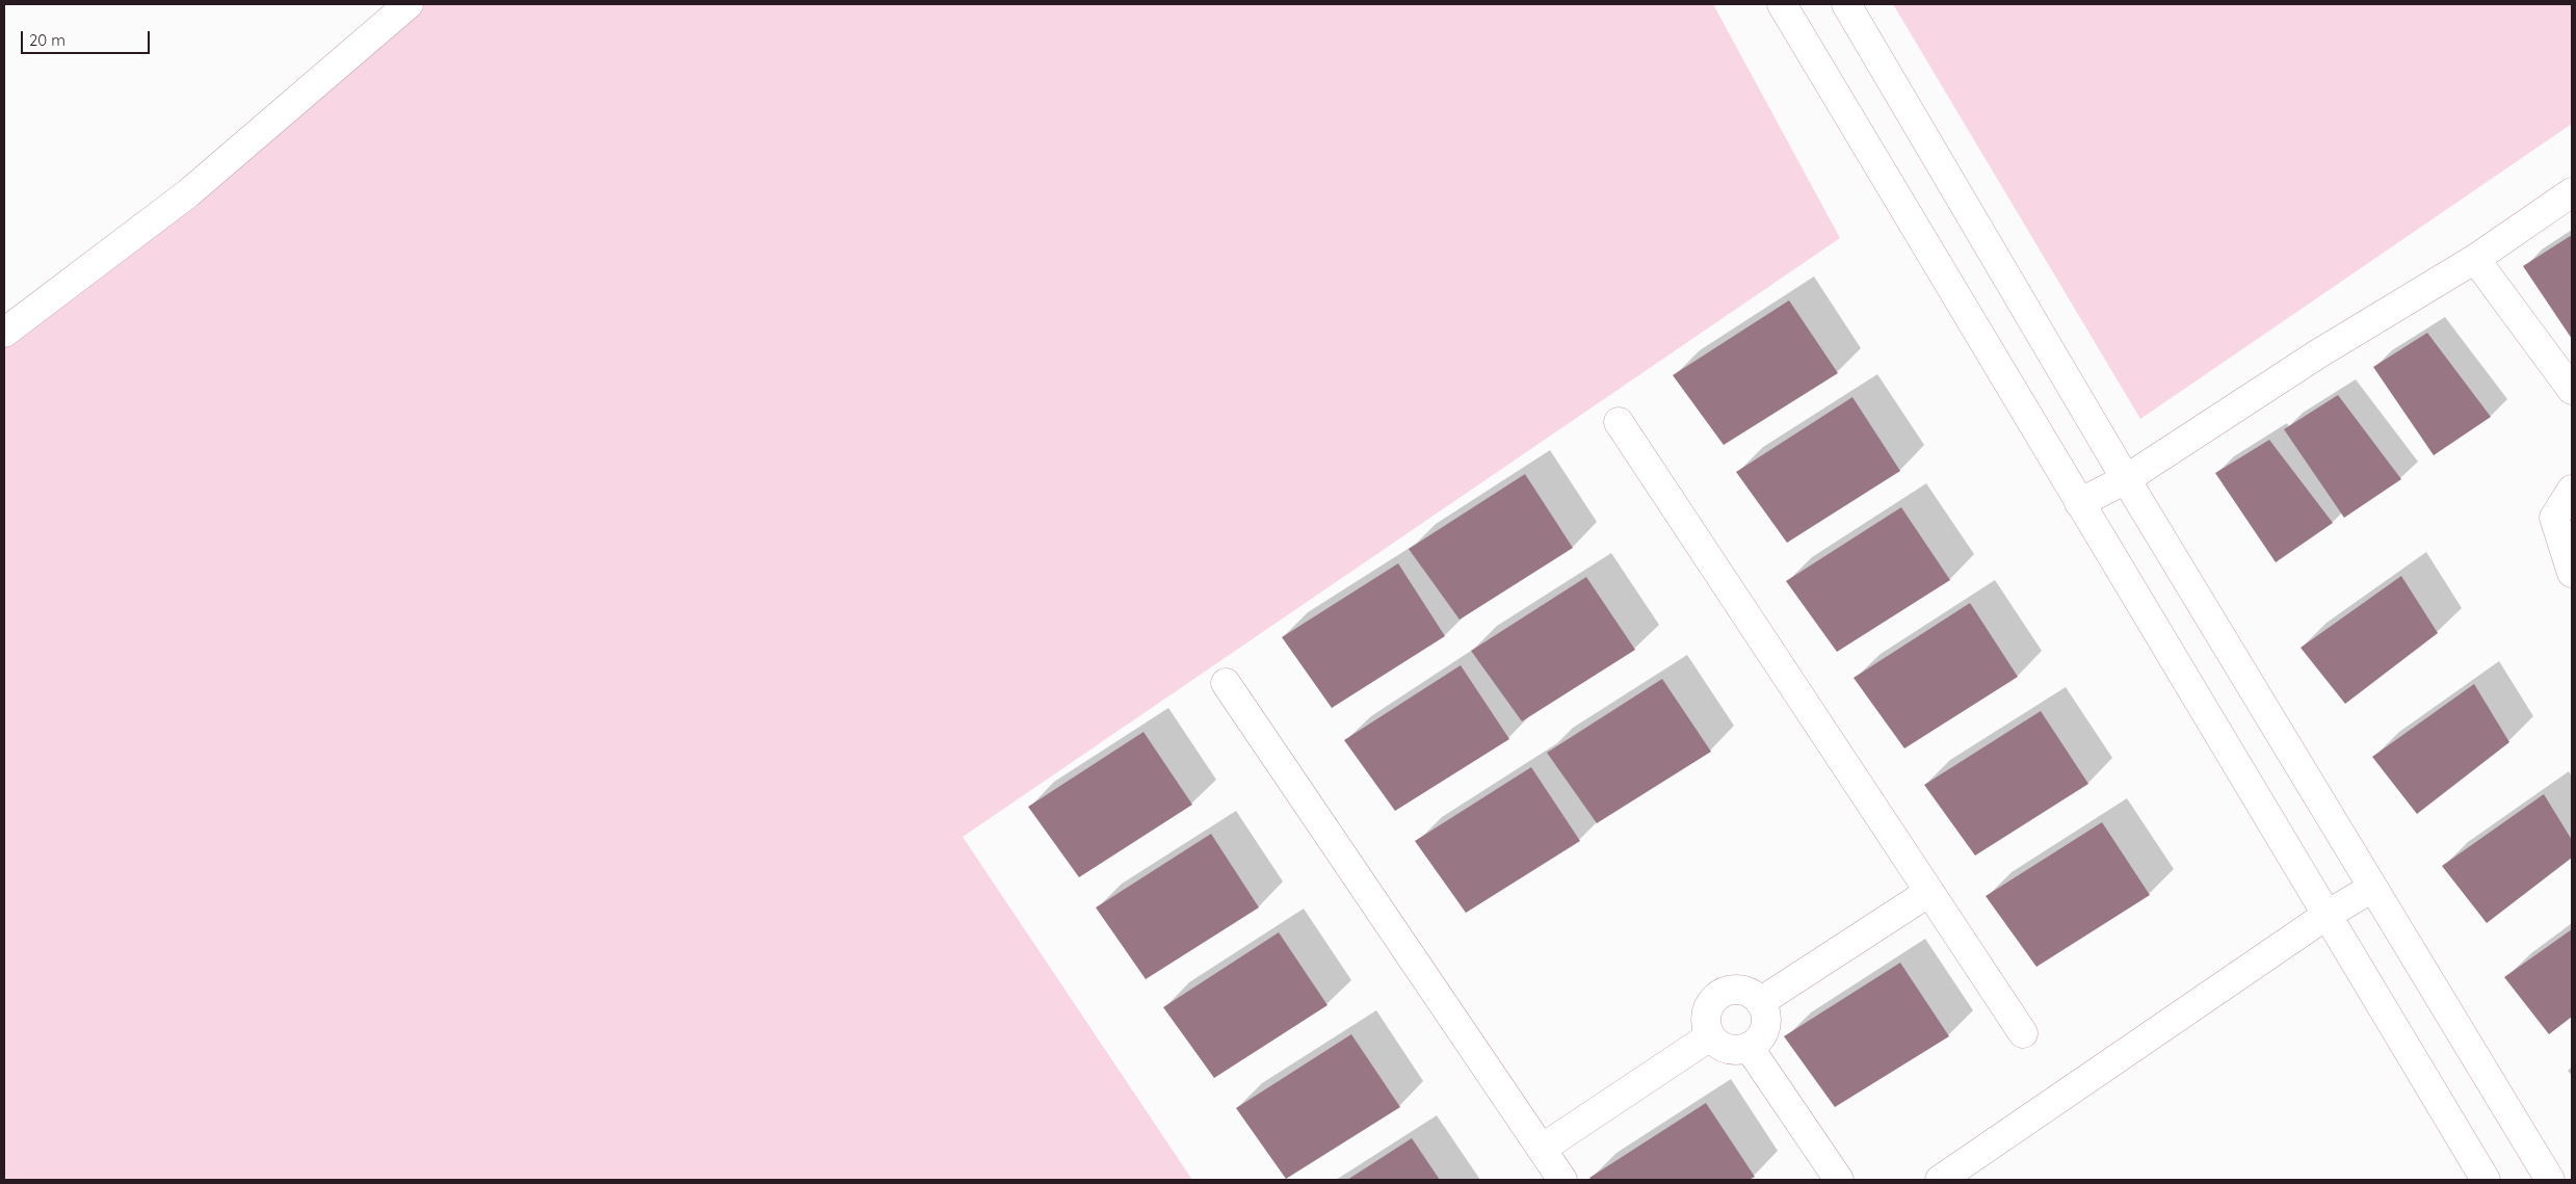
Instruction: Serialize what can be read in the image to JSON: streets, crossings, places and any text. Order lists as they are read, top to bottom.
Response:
{
  "scale_bar": "20 m"
}
